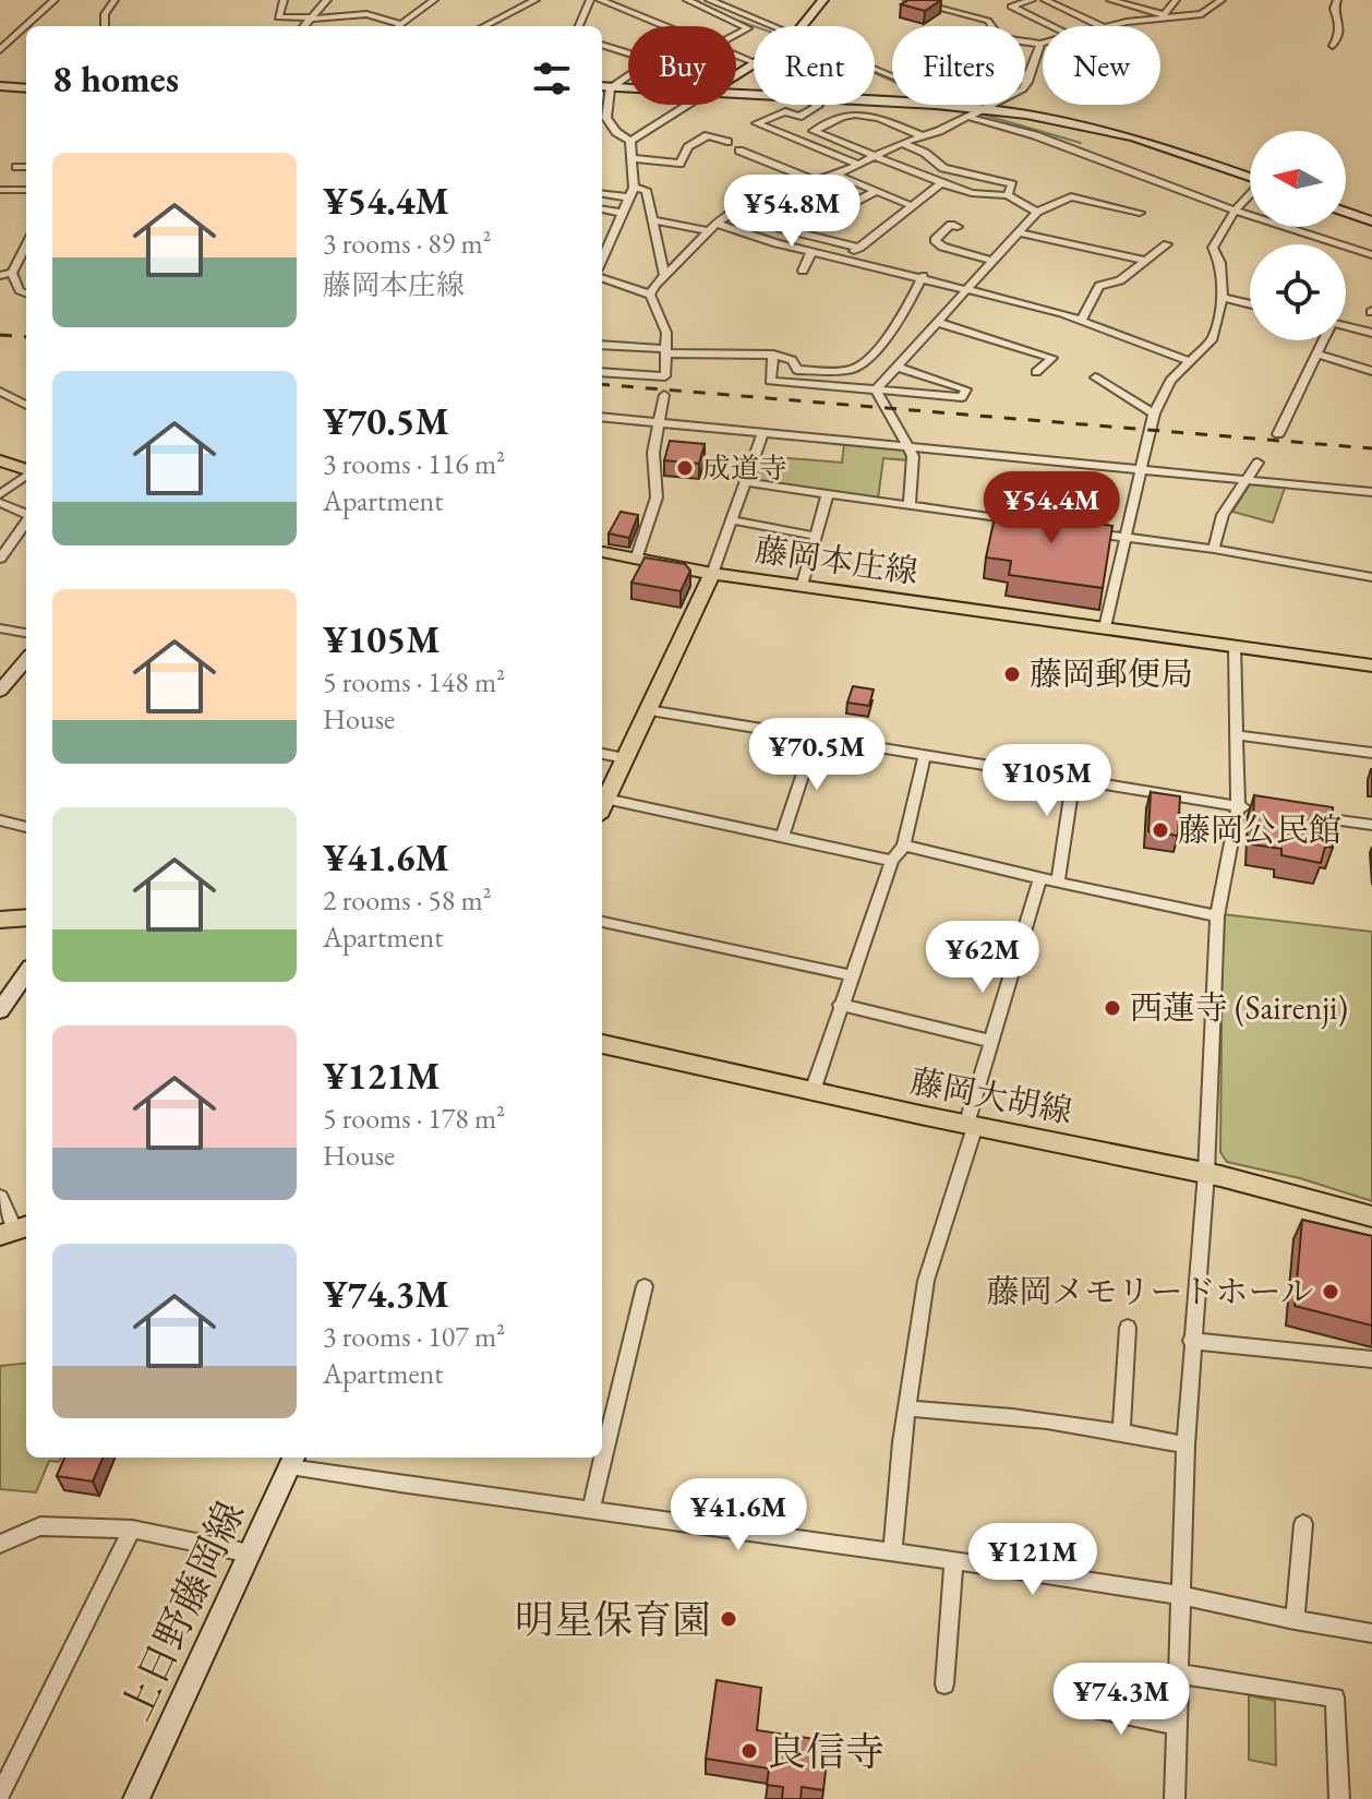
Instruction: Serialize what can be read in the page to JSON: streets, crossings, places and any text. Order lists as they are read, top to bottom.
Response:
{
  "streets": {
    "main road": ["藤岡本庄線", "藤岡大胡線"],
    "street": ["上日野藤岡線"]
  },
  "places": [
    "成道寺",
    "藤岡郵便局",
    "藤岡公民館",
    "西蓮寺 (Sairenji)",
    "藤岡メモリードホール",
    "明星保育園",
    "良信寺"
  ],
  "north": "left",
  "page": {
    "chip": [
      "Buy",
      "Rent",
      "Filters",
      "New"
    ],
    "heading": "8 homes",
    "list": [
      {
        "name": "¥54.4M",
        "note": "3 rooms · 89 m² · 藤岡本庄線"
      },
      {
        "name": "¥70.5M",
        "note": "3 rooms · 116 m² · Apartment"
      },
      {
        "name": "¥105M",
        "note": "5 rooms · 148 m² · House"
      },
      {
        "name": "¥41.6M",
        "note": "2 rooms · 58 m² · Apartment"
      },
      {
        "name": "¥121M",
        "note": "5 rooms · 178 m² · House"
      },
      {
        "name": "¥74.3M",
        "note": "3 rooms · 107 m² · Apartment"
      }
    ],
    "price": [
      "¥54.8M",
      "¥54.4M",
      "¥70.5M",
      "¥105M",
      "¥62M",
      "¥41.6M",
      "¥121M",
      "¥74.3M"
    ]
  }
}
